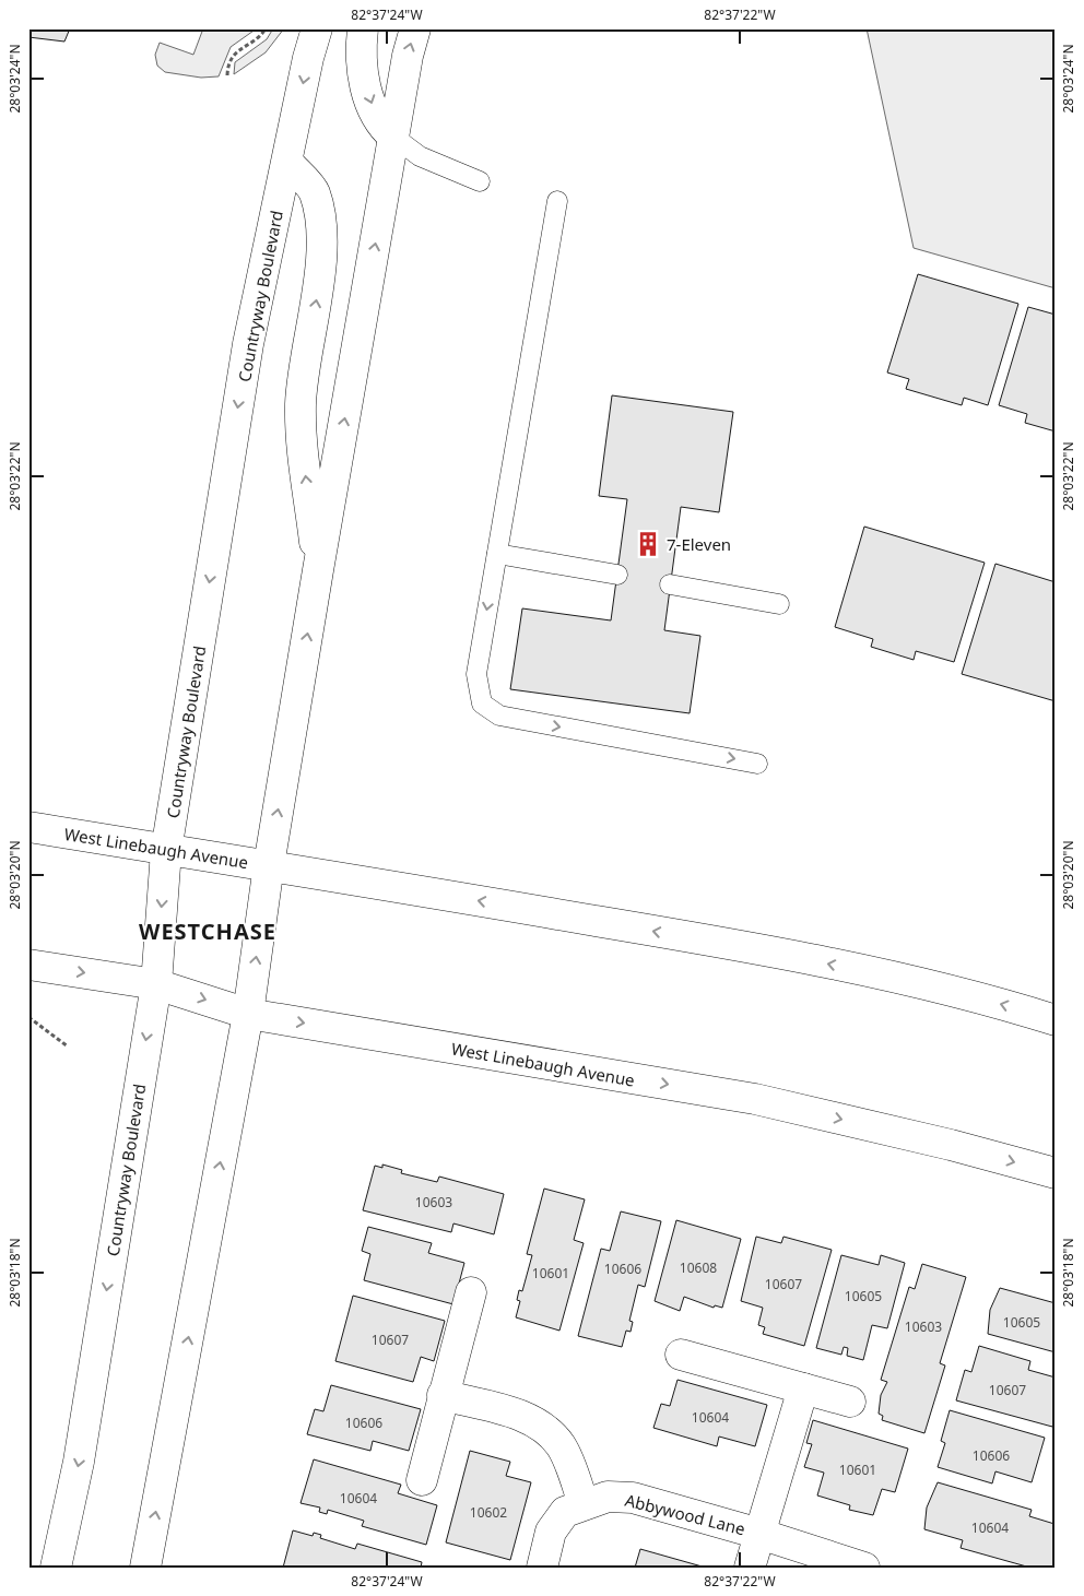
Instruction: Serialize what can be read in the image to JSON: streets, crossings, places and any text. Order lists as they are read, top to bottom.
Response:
{
  "streets": {
    "street": ["Countryway Boulevard", "West Linebaugh Avenue", "Abbywood Lane"]
  },
  "crossings": [
    ["Countryway Boulevard", "West Linebaugh Avenue"]
  ],
  "districts": ["WESTCHASE"],
  "places": {
    "building": ["7-Eleven"]
  },
  "house_numbers": [
    "10603",
    "10608",
    "10606",
    "10601",
    "10607",
    "10605",
    "10605",
    "10603",
    "10607",
    "10607",
    "10604",
    "10606",
    "10606",
    "10601",
    "10604",
    "10602",
    "10604"
  ],
  "coordinates": [
    "82°37'24\"W",
    "82°37'22\"W",
    "28°03'24\"N",
    "28°03'22\"N",
    "28°03'20\"N",
    "28°03'18\"N"
  ]
}
